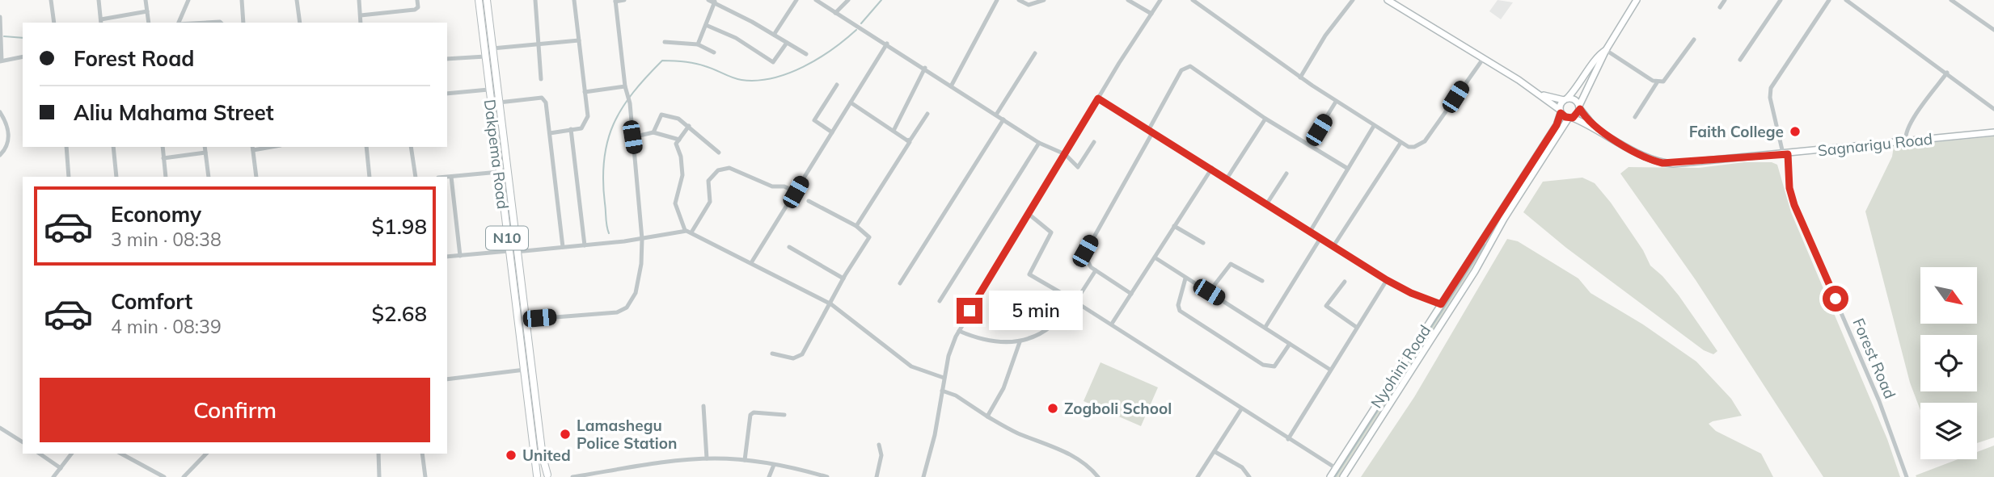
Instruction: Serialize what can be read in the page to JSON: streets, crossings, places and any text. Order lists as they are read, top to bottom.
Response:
{
  "streets": {
    "highway": ["Dakpema Road", "N10"],
    "main road": ["Sagnarigu Road", "Nyohini Road"],
    "street": ["Forest Road"]
  },
  "crossings": [
    ["Sagnarigu Road", "Forest Road"],
    ["Sagnarigu Road", "Nyohini Road"],
    ["Dakpema Road", "N10"]
  ],
  "places": [
    "Faith College",
    "Zogboli School",
    "Lamashegu Police Station",
    "United"
  ],
  "north": "bottom right",
  "page": {
    "banner": ["Forest Road", "Aliu Mahama Street"],
    "list": [
      {
        "name": "Economy",
        "note": "3 min · 08:38",
        "value": "$1.98"
      },
      {
        "name": "Comfort",
        "note": "4 min · 08:39",
        "value": "$2.68"
      }
    ],
    "bubble": "5 min",
    "buttons": "Confirm"
  }
}
